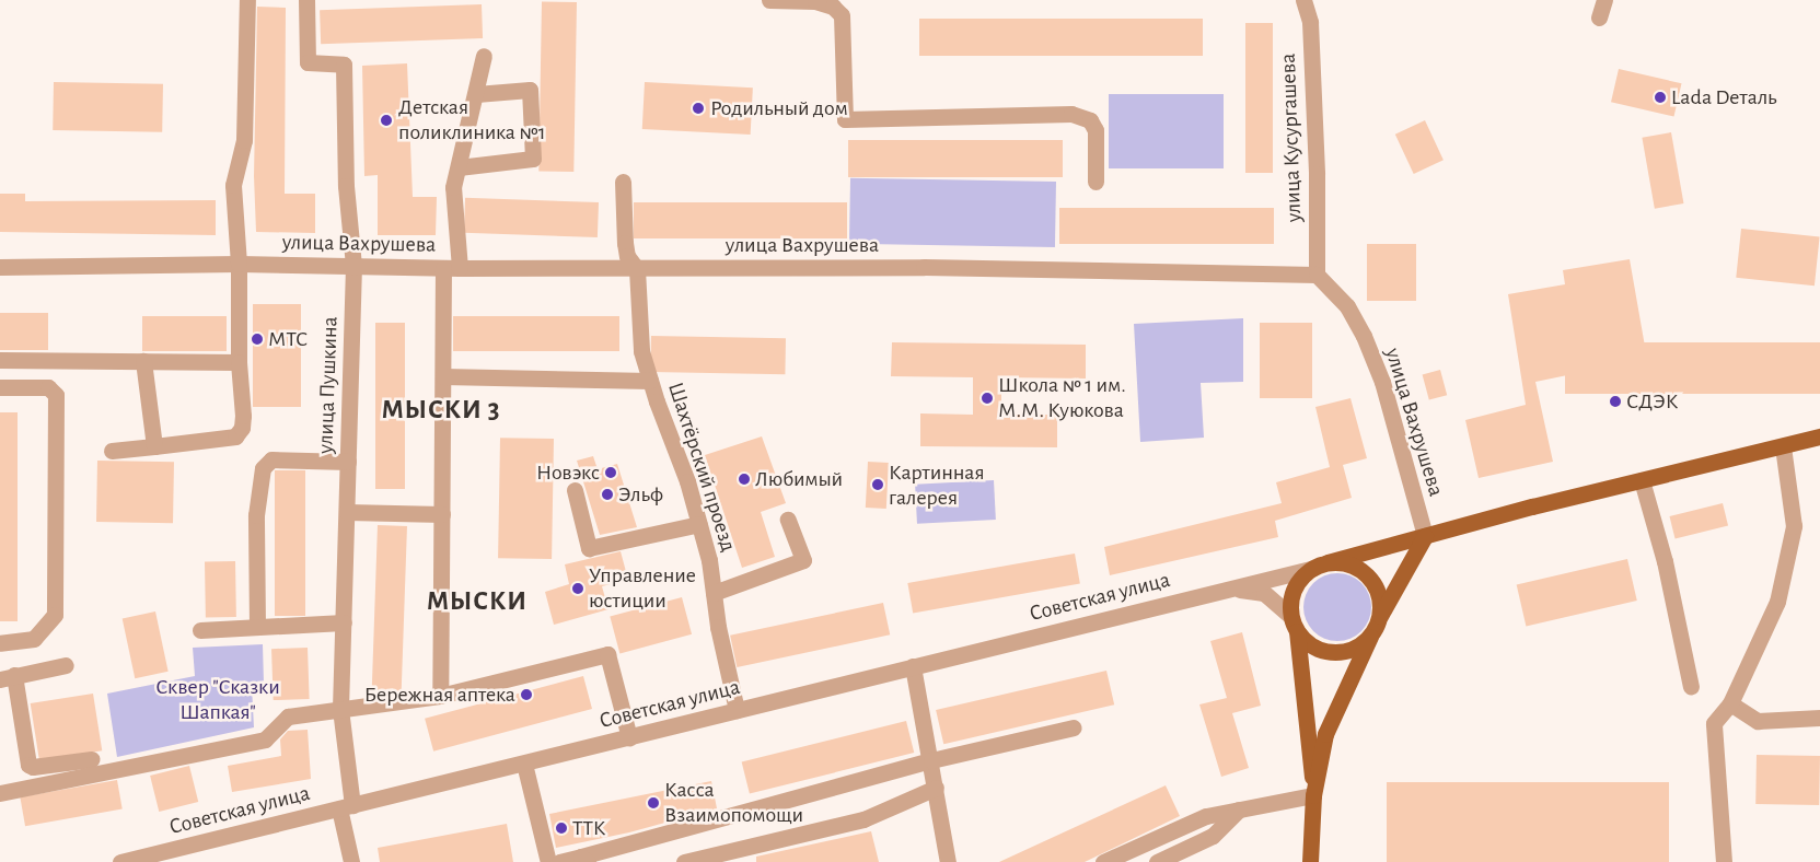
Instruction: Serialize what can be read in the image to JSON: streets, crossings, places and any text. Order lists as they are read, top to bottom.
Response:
{
  "streets": {
    "street": [
      "улица Кусургашева",
      "улица Вахрушева",
      "улица Пушкина",
      "Шахтёрский проезд",
      "Советская улица"
    ]
  },
  "crossings": [
    ["улица Кусургашева", "улица Вахрушева"],
    ["улица Вахрушева", "улица Пушкина"],
    ["улица Вахрушева", "Шахтёрский проезд"],
    ["улица Пушкина", "Советская улица"],
    ["Шахтёрский проезд", "Советская улица"]
  ],
  "districts": ["МЫСКИ 3", "МЫСКИ"],
  "parks": ["Сквер \"Сказки Шапкая\""],
  "places": [
    "Lada Dеталь",
    "Родильный дом",
    "Детская поликлиника №1",
    "МТС",
    "Школа № 1 им. М.М. Куюкова",
    "СДЭК",
    "Новэкс",
    "Любимый",
    "Картинная галерея",
    "Эльф",
    "Управление юстиции",
    "Бережная аптека",
    "Касса Взаимопомощи",
    "ТТК"
  ]
}
